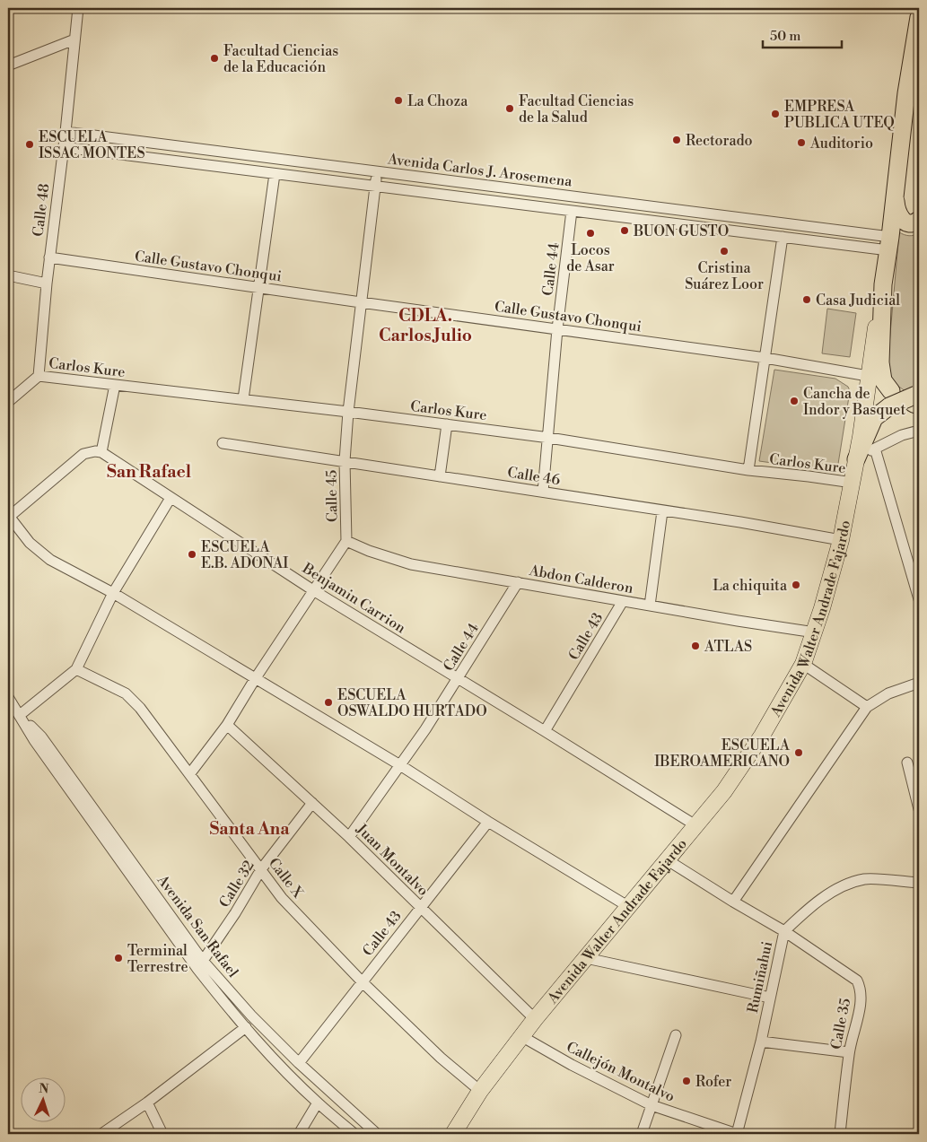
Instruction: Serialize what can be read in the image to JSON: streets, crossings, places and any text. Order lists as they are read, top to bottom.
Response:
{
  "streets": {
    "highway": ["Avenida Walter Andrade Fajardo"],
    "street": [
      "Avenida Carlos J. Arosemena",
      "Calle 48",
      "Calle Gustavo Chonqui",
      "Calle 44",
      "Carlos Kure",
      "Calle 46",
      "Calle 45",
      "Abdon Calderon",
      "Benjamin Carrion",
      "Calle 43",
      "Juan Montalvo",
      "Calle X",
      "Calle 32",
      "Avenida San Rafael",
      "Rumiñahui",
      "Calle 35",
      "Callejón Montalvo"
    ]
  },
  "crossings": [
    ["Avenida Carlos J. Arosemena", "Calle 48"],
    ["Avenida Carlos J. Arosemena", "Calle 44"],
    ["Avenida Carlos J. Arosemena", "Calle 45"],
    ["Avenida Carlos J. Arosemena", "Avenida Walter Andrade Fajardo"],
    ["Calle 48", "Calle Gustavo Chonqui"],
    ["Calle 48", "Carlos Kure"],
    ["Calle Gustavo Chonqui", "Calle 44"],
    ["Calle Gustavo Chonqui", "Calle 45"],
    ["Calle Gustavo Chonqui", "Avenida Walter Andrade Fajardo"],
    ["Calle 44", "Carlos Kure"],
    ["Calle 44", "Calle 46"],
    ["Calle 44", "Abdon Calderon"],
    ["Calle 44", "Benjamin Carrion"],
    ["Calle 44", "Juan Montalvo"],
    ["Carlos Kure", "Calle 45"],
    ["Carlos Kure", "Avenida Walter Andrade Fajardo"],
    ["Calle 46", "Calle 45"],
    ["Calle 46", "Avenida Walter Andrade Fajardo"],
    ["Calle 45", "Abdon Calderon"],
    ["Calle 45", "Benjamin Carrion"],
    ["Calle 45", "Juan Montalvo"],
    ["Calle 45", "Calle X"],
    ["Abdon Calderon", "Avenida Walter Andrade Fajardo"],
    ["Abdon Calderon", "Calle 43"],
    ["Benjamin Carrion", "Avenida Walter Andrade Fajardo"],
    ["Benjamin Carrion", "Calle 43"],
    ["Avenida Walter Andrade Fajardo", "Juan Montalvo"],
    ["Avenida Walter Andrade Fajardo", "Calle X"],
    ["Avenida Walter Andrade Fajardo", "Rumiñahui"],
    ["Avenida Walter Andrade Fajardo", "Callejón Montalvo"],
    ["Calle 43", "Juan Montalvo"],
    ["Calle 43", "Calle X"],
    ["Calle 43", "Avenida San Rafael"],
    ["Juan Montalvo", "Calle 32"],
    ["Calle X", "Calle 32"],
    ["Calle 32", "Avenida San Rafael"],
    ["Rumiñahui", "Calle 35"],
    ["Rumiñahui", "Callejón Montalvo"]
  ],
  "districts": ["CDLA. Carlos Julio", "San Rafael", "Santa Ana"],
  "places": [
    "Facultad Ciencias de la Educación",
    "La Choza",
    "Facultad Ciencias de la Salud",
    "EMPRESA PUBLICA UTEQ",
    "Rectorado",
    "Auditorio",
    "ESCUELA ISSAC MONTES",
    "BUON GUSTO",
    "Locos de Asar",
    "Cristina Suárez Loor",
    "Casa Judicial",
    "Cancha de Indor y Basquet",
    "ESCUELA E.B. ADONAI",
    "La chiquita",
    "ATLAS",
    "ESCUELA OSWALDO HURTADO",
    "ESCUELA IBEROAMERICANO",
    "Terminal Terrestre",
    "Rofer"
  ],
  "scale_bar": "50 m",
  "north": "top"
}
